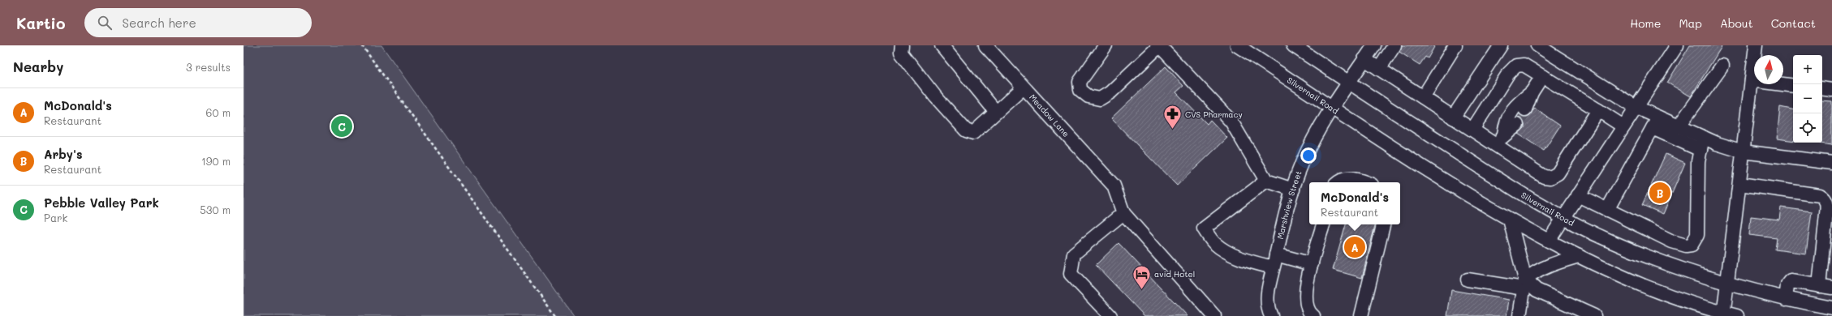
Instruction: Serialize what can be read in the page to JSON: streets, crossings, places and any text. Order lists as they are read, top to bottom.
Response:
{
  "streets": {
    "street": ["Silvernail Road", "Meadow Lane", "Marshview Street"]
  },
  "crossings": [
    ["Silvernail Road", "Marshview Street"]
  ],
  "places": {
    "pharmacy": ["CVS Pharmacy"],
    "hotel": ["avid Hotel"]
  },
  "north": "top",
  "page": {
    "header": "Kartio",
    "search": "Search here",
    "nav": [
      "Home",
      "Map",
      "About",
      "Contact"
    ],
    "heading": ["Nearby", "3 results"],
    "map_buttons": ["+", "−"],
    "list": [
      {
        "mark": "A",
        "name": "McDonald's",
        "note": "Restaurant",
        "value": "60 m"
      },
      {
        "mark": "B",
        "name": "Arby's",
        "note": "Restaurant",
        "value": "190 m"
      },
      {
        "mark": "C",
        "name": "Pebble Valley Park",
        "note": "Park",
        "value": "530 m"
      }
    ],
    "pins": ["C", "B", "A"],
    "popup": ["McDonald's", "Restaurant"]
  }
}
